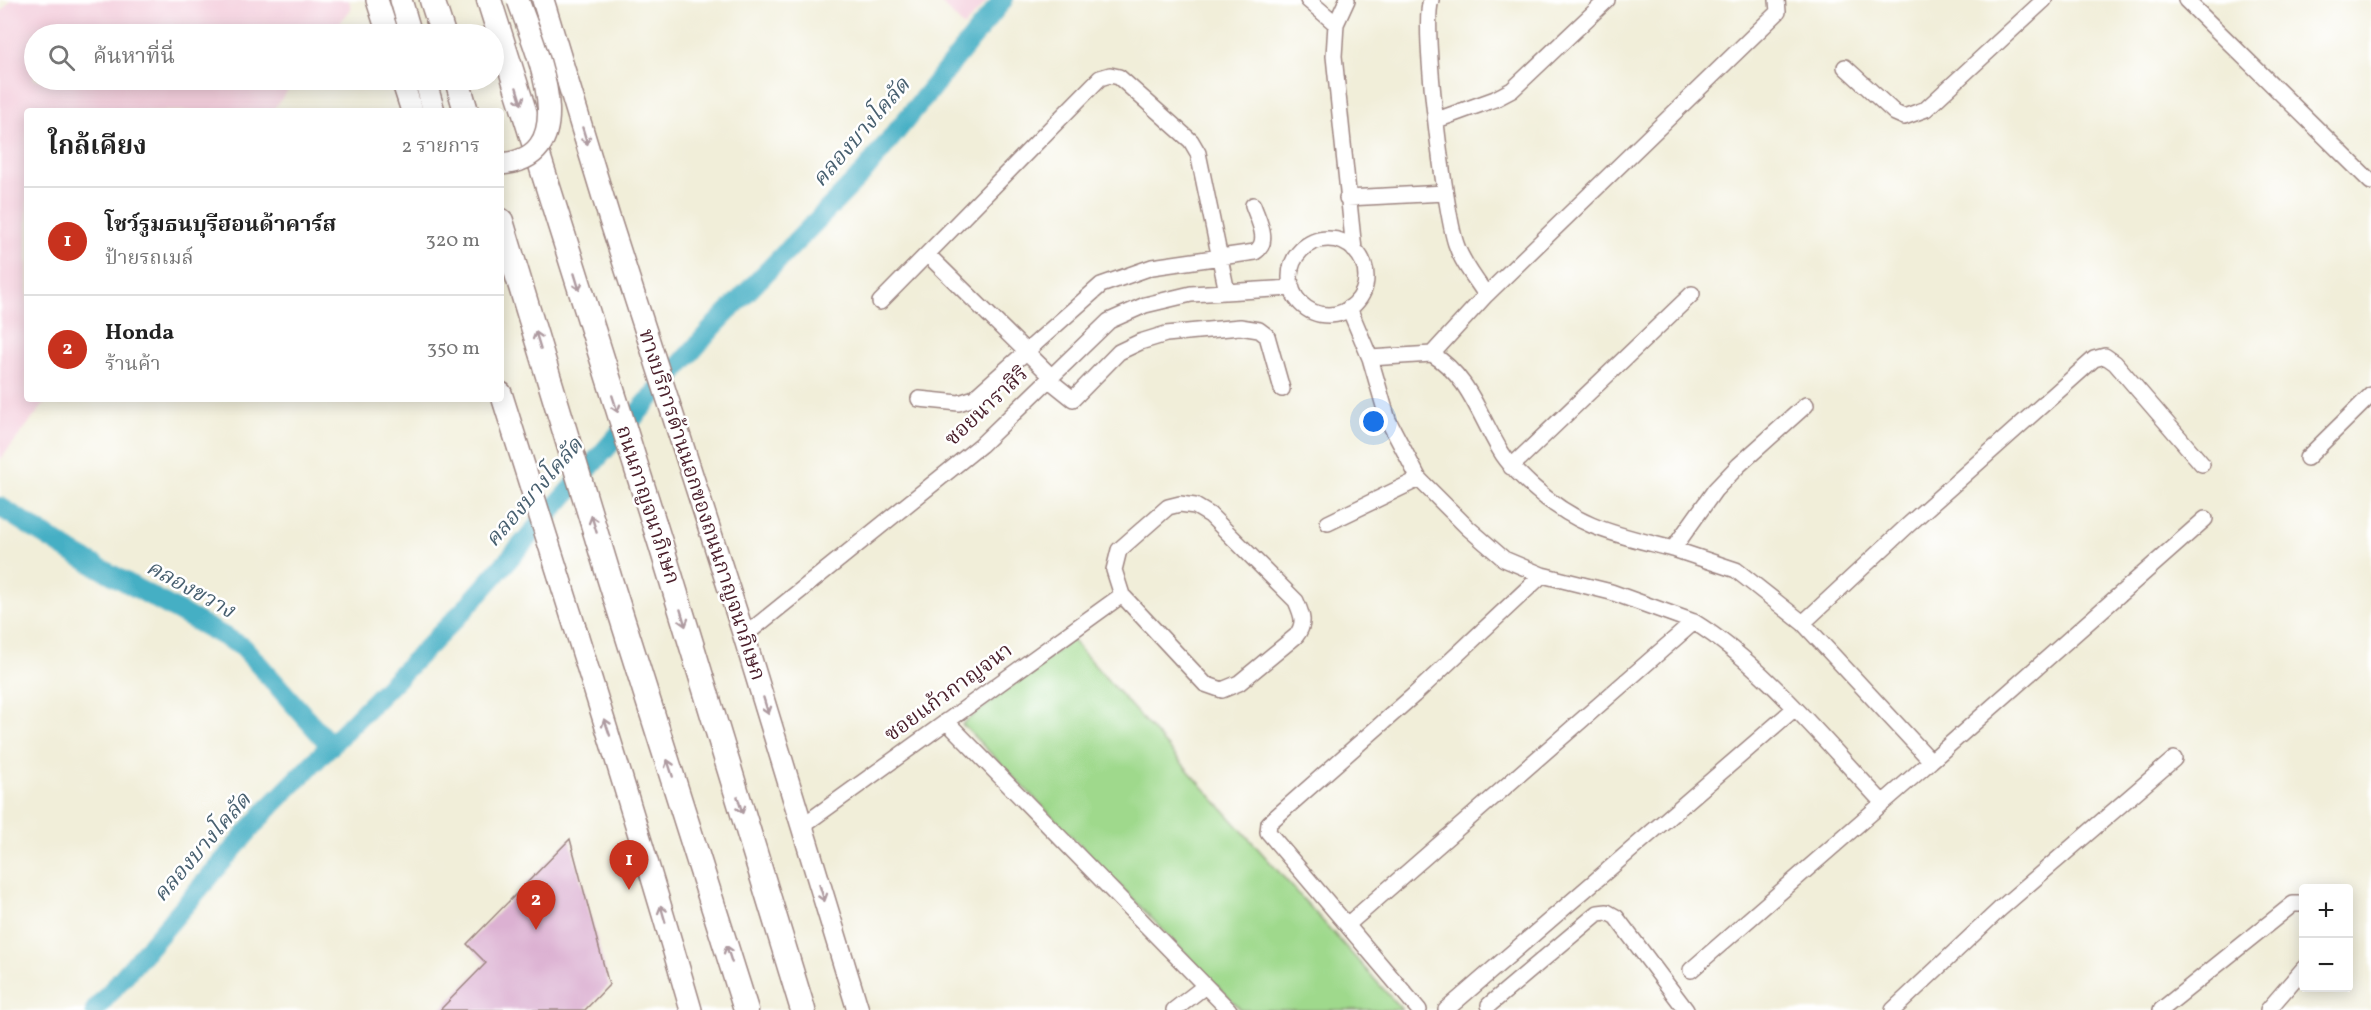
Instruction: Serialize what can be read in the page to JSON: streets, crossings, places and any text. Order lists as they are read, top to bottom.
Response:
{
  "streets": {
    "highway": ["ถนนกาญจนาภิเษก"],
    "main road": ["ทางบริการด้านนอกของถนนกาญจนาภิเษก"],
    "street": ["ซอยนาราสิริ", "ซอยแก้วกาญจนา"]
  },
  "crossings": [
    ["ซอยนาราสิริ", "ทางบริการด้านนอกของถนนกาญจนาภิเษก"],
    ["ทางบริการด้านนอกของถนนกาญจนาภิเษก", "ซอยแก้วกาญจนา"]
  ],
  "water": ["คลองบางโคลัด", "คลองขวาง"],
  "page": {
    "search": "ค้นหาที่นี่",
    "heading": ["ใกล้เคียง", "2 รายการ"],
    "list": [
      {
        "mark": "1",
        "name": "โชว์รูมธนบุรีฮอนด้าคาร์ส",
        "note": "ป้ายรถเมล์",
        "value": "320 m"
      },
      {
        "mark": "2",
        "name": "Honda",
        "note": "ร้านค้า",
        "value": "350 m"
      }
    ],
    "pins": ["1", "2"],
    "map_buttons": ["+", "−"]
  }
}
